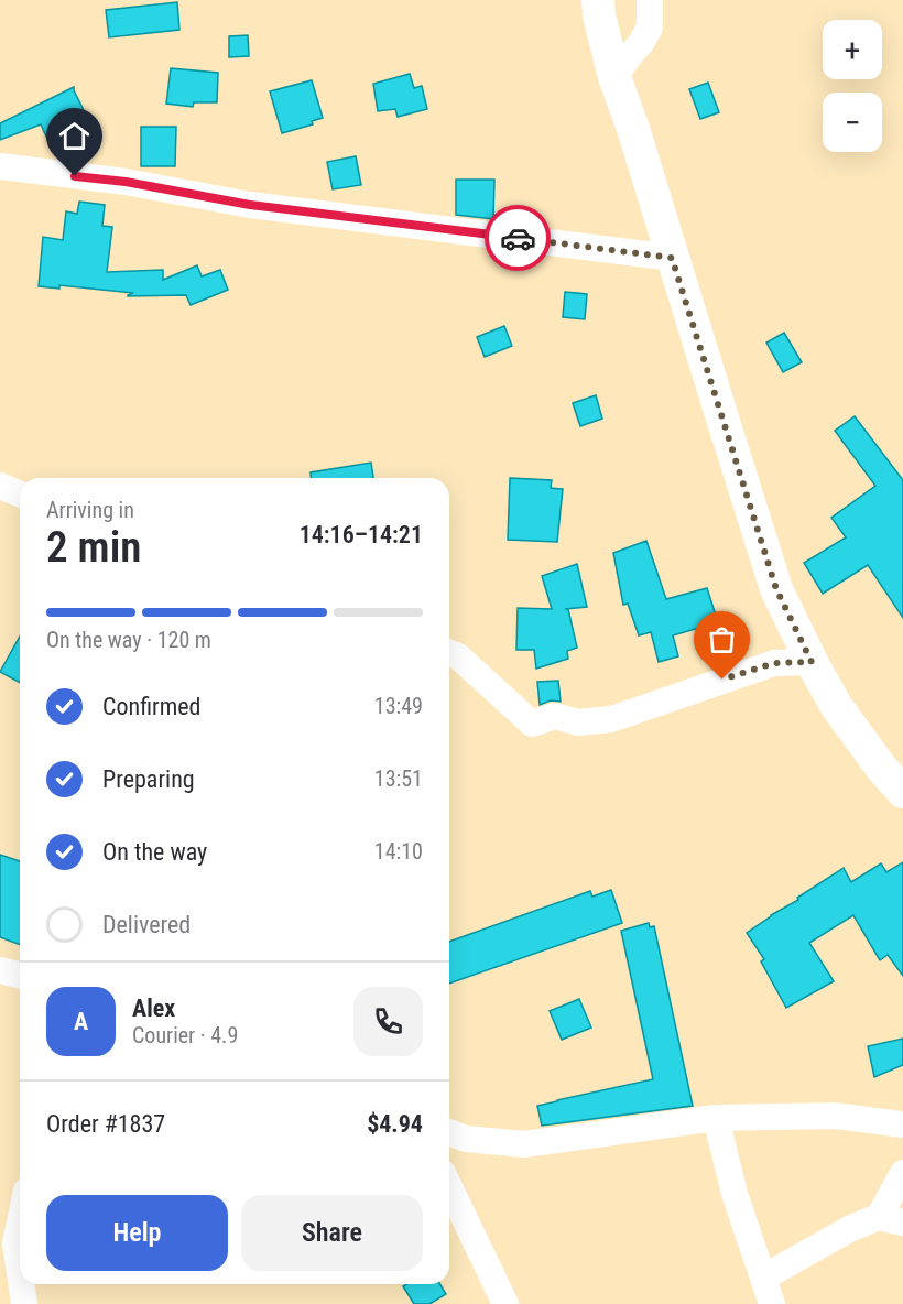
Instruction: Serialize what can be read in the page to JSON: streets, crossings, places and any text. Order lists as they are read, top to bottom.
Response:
{
  "page": {
    "map_buttons": ["+", "−"],
    "heading": ["2 min", "Arriving in", "14:16–14:21"],
    "panel": [
      "Alex",
      "Courier · 4.9",
      "Order #1837",
      "$4.94"
    ],
    "bar": "On the way · 120 m",
    "list": [
      ["Confirmed", "13:49"],
      ["Preparing", "13:51"],
      ["On the way", "14:10"],
      "Delivered"
    ],
    "round": "A",
    "buttons": ["Help", "Share"]
  }
}
